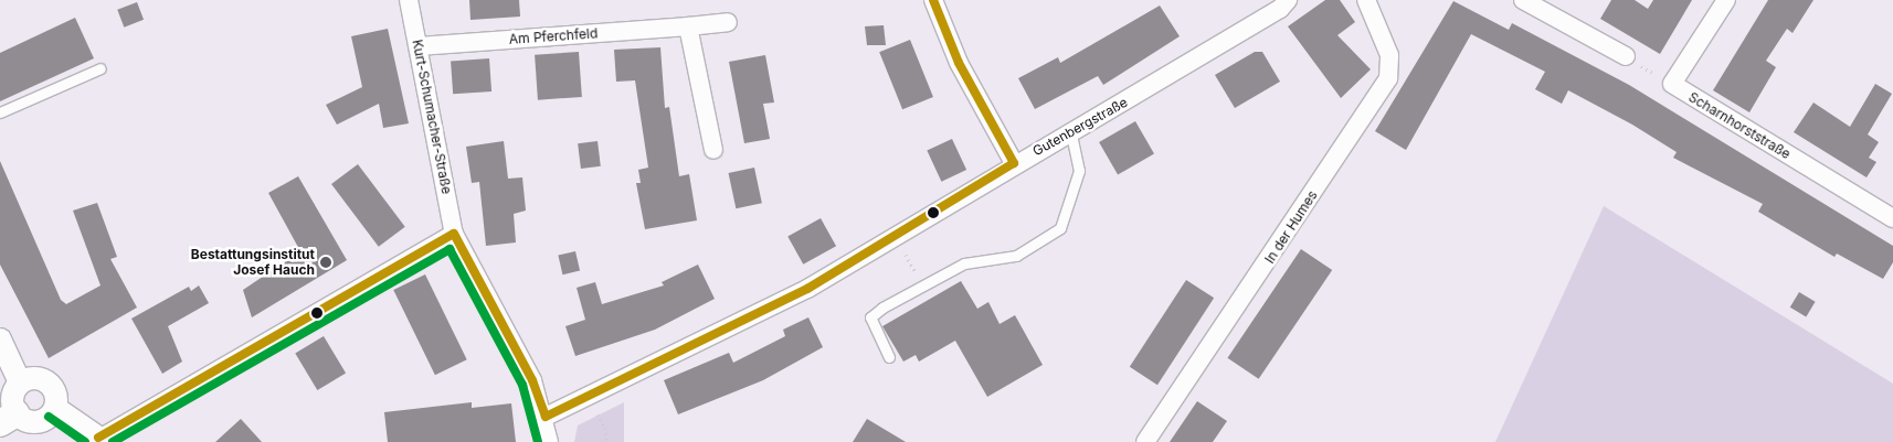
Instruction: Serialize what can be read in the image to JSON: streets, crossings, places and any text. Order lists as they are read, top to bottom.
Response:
{
  "streets": {
    "street": [
      "Am Pferchfeld",
      "Kurt-Schumacher-Straße",
      "Scharnhorststraße",
      "Gutenbergstraße",
      "In der Humes"
    ]
  },
  "crossings": [
    ["Am Pferchfeld", "Kurt-Schumacher-Straße"],
    ["Kurt-Schumacher-Straße", "Gutenbergstraße"]
  ],
  "places": ["Bestattungsinstitut Josef Hauch"]
}
